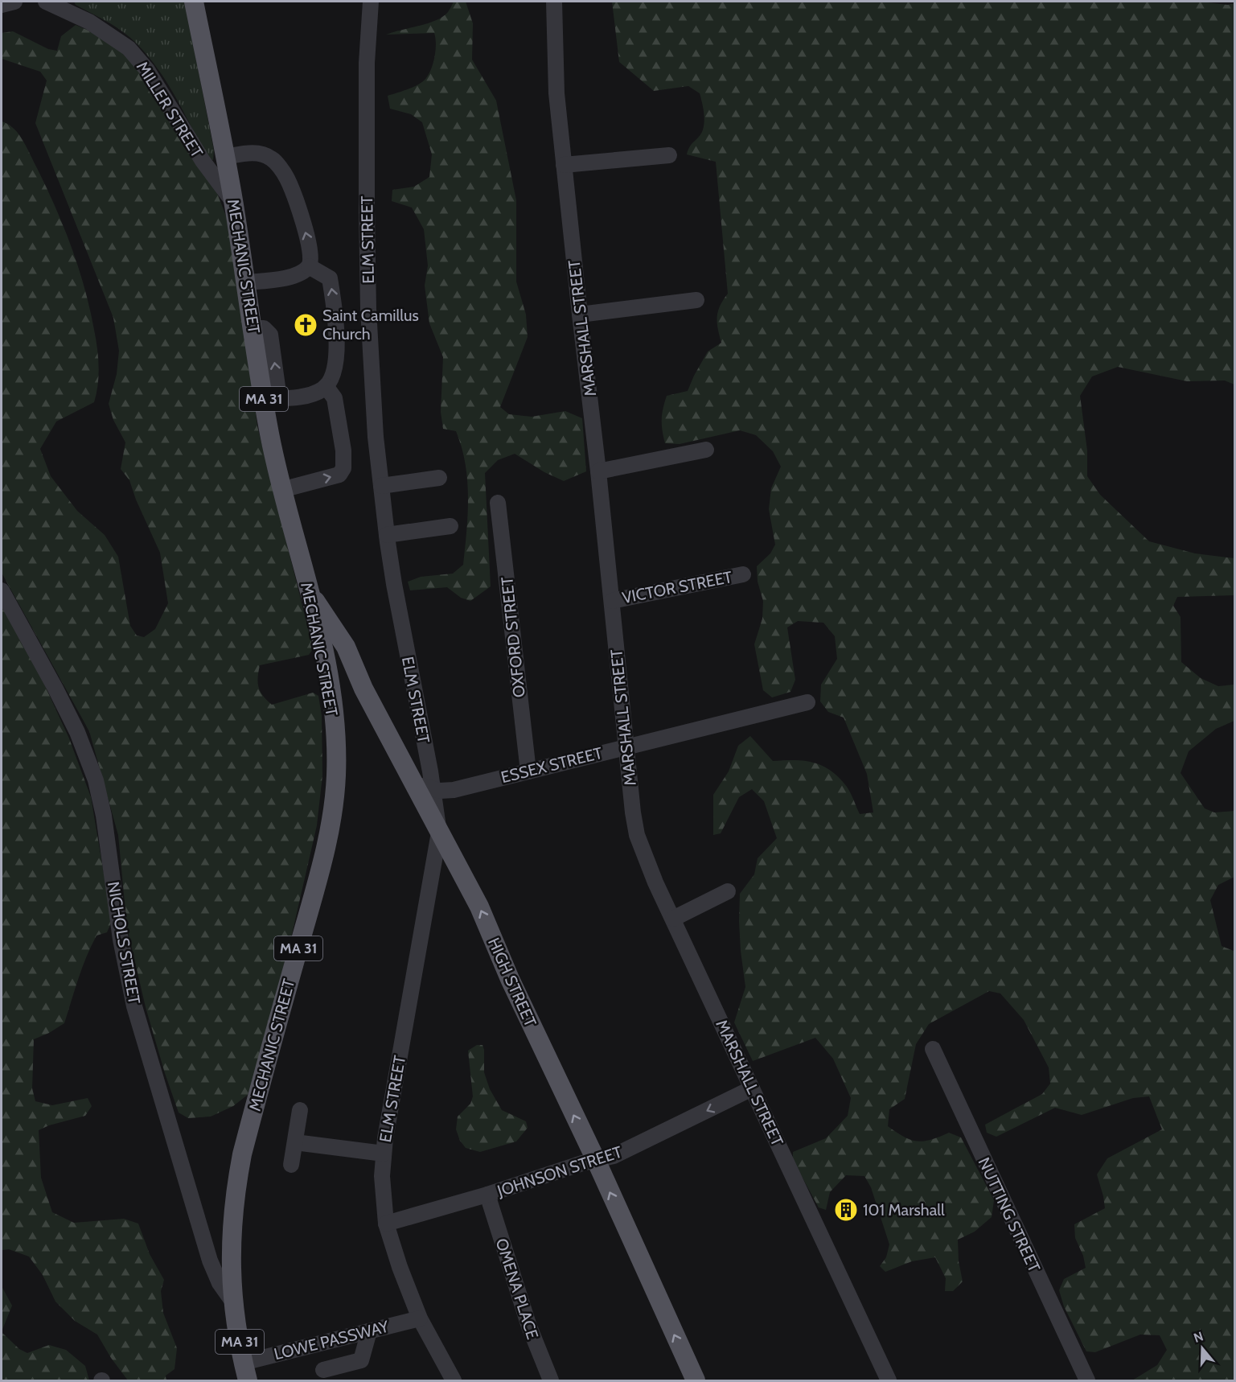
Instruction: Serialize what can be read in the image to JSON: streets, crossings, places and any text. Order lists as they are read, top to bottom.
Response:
{
  "streets": {
    "main road": ["MECHANIC STREET", "MA 31", "HIGH STREET"],
    "street": [
      "MILLER STREET",
      "ELM STREET",
      "MARSHALL STREET",
      "VICTOR STREET",
      "OXFORD STREET",
      "ESSEX STREET",
      "NICHOLS STREET",
      "JOHNSON STREET",
      "NUTTING STREET",
      "OMENA PLACE",
      "LOWE PASSWAY"
    ]
  },
  "crossings": [
    ["MILLER STREET", "MECHANIC STREET"],
    ["ELM STREET", "ESSEX STREET"],
    ["ELM STREET", "HIGH STREET"],
    ["ELM STREET", "JOHNSON STREET"],
    ["ELM STREET", "LOWE PASSWAY"],
    ["MECHANIC STREET", "NICHOLS STREET"],
    ["MECHANIC STREET", "HIGH STREET"],
    ["MECHANIC STREET", "LOWE PASSWAY"],
    ["MARSHALL STREET", "VICTOR STREET"],
    ["MARSHALL STREET", "ESSEX STREET"],
    ["MARSHALL STREET", "JOHNSON STREET"],
    ["OXFORD STREET", "ESSEX STREET"],
    ["HIGH STREET", "JOHNSON STREET"],
    ["JOHNSON STREET", "OMENA PLACE"]
  ],
  "one_way": ["HIGH STREET", "JOHNSON STREET"],
  "places": {
    "church": ["Saint Camillus Church"],
    "building": ["101 Marshall"]
  },
  "north": "top"
}
